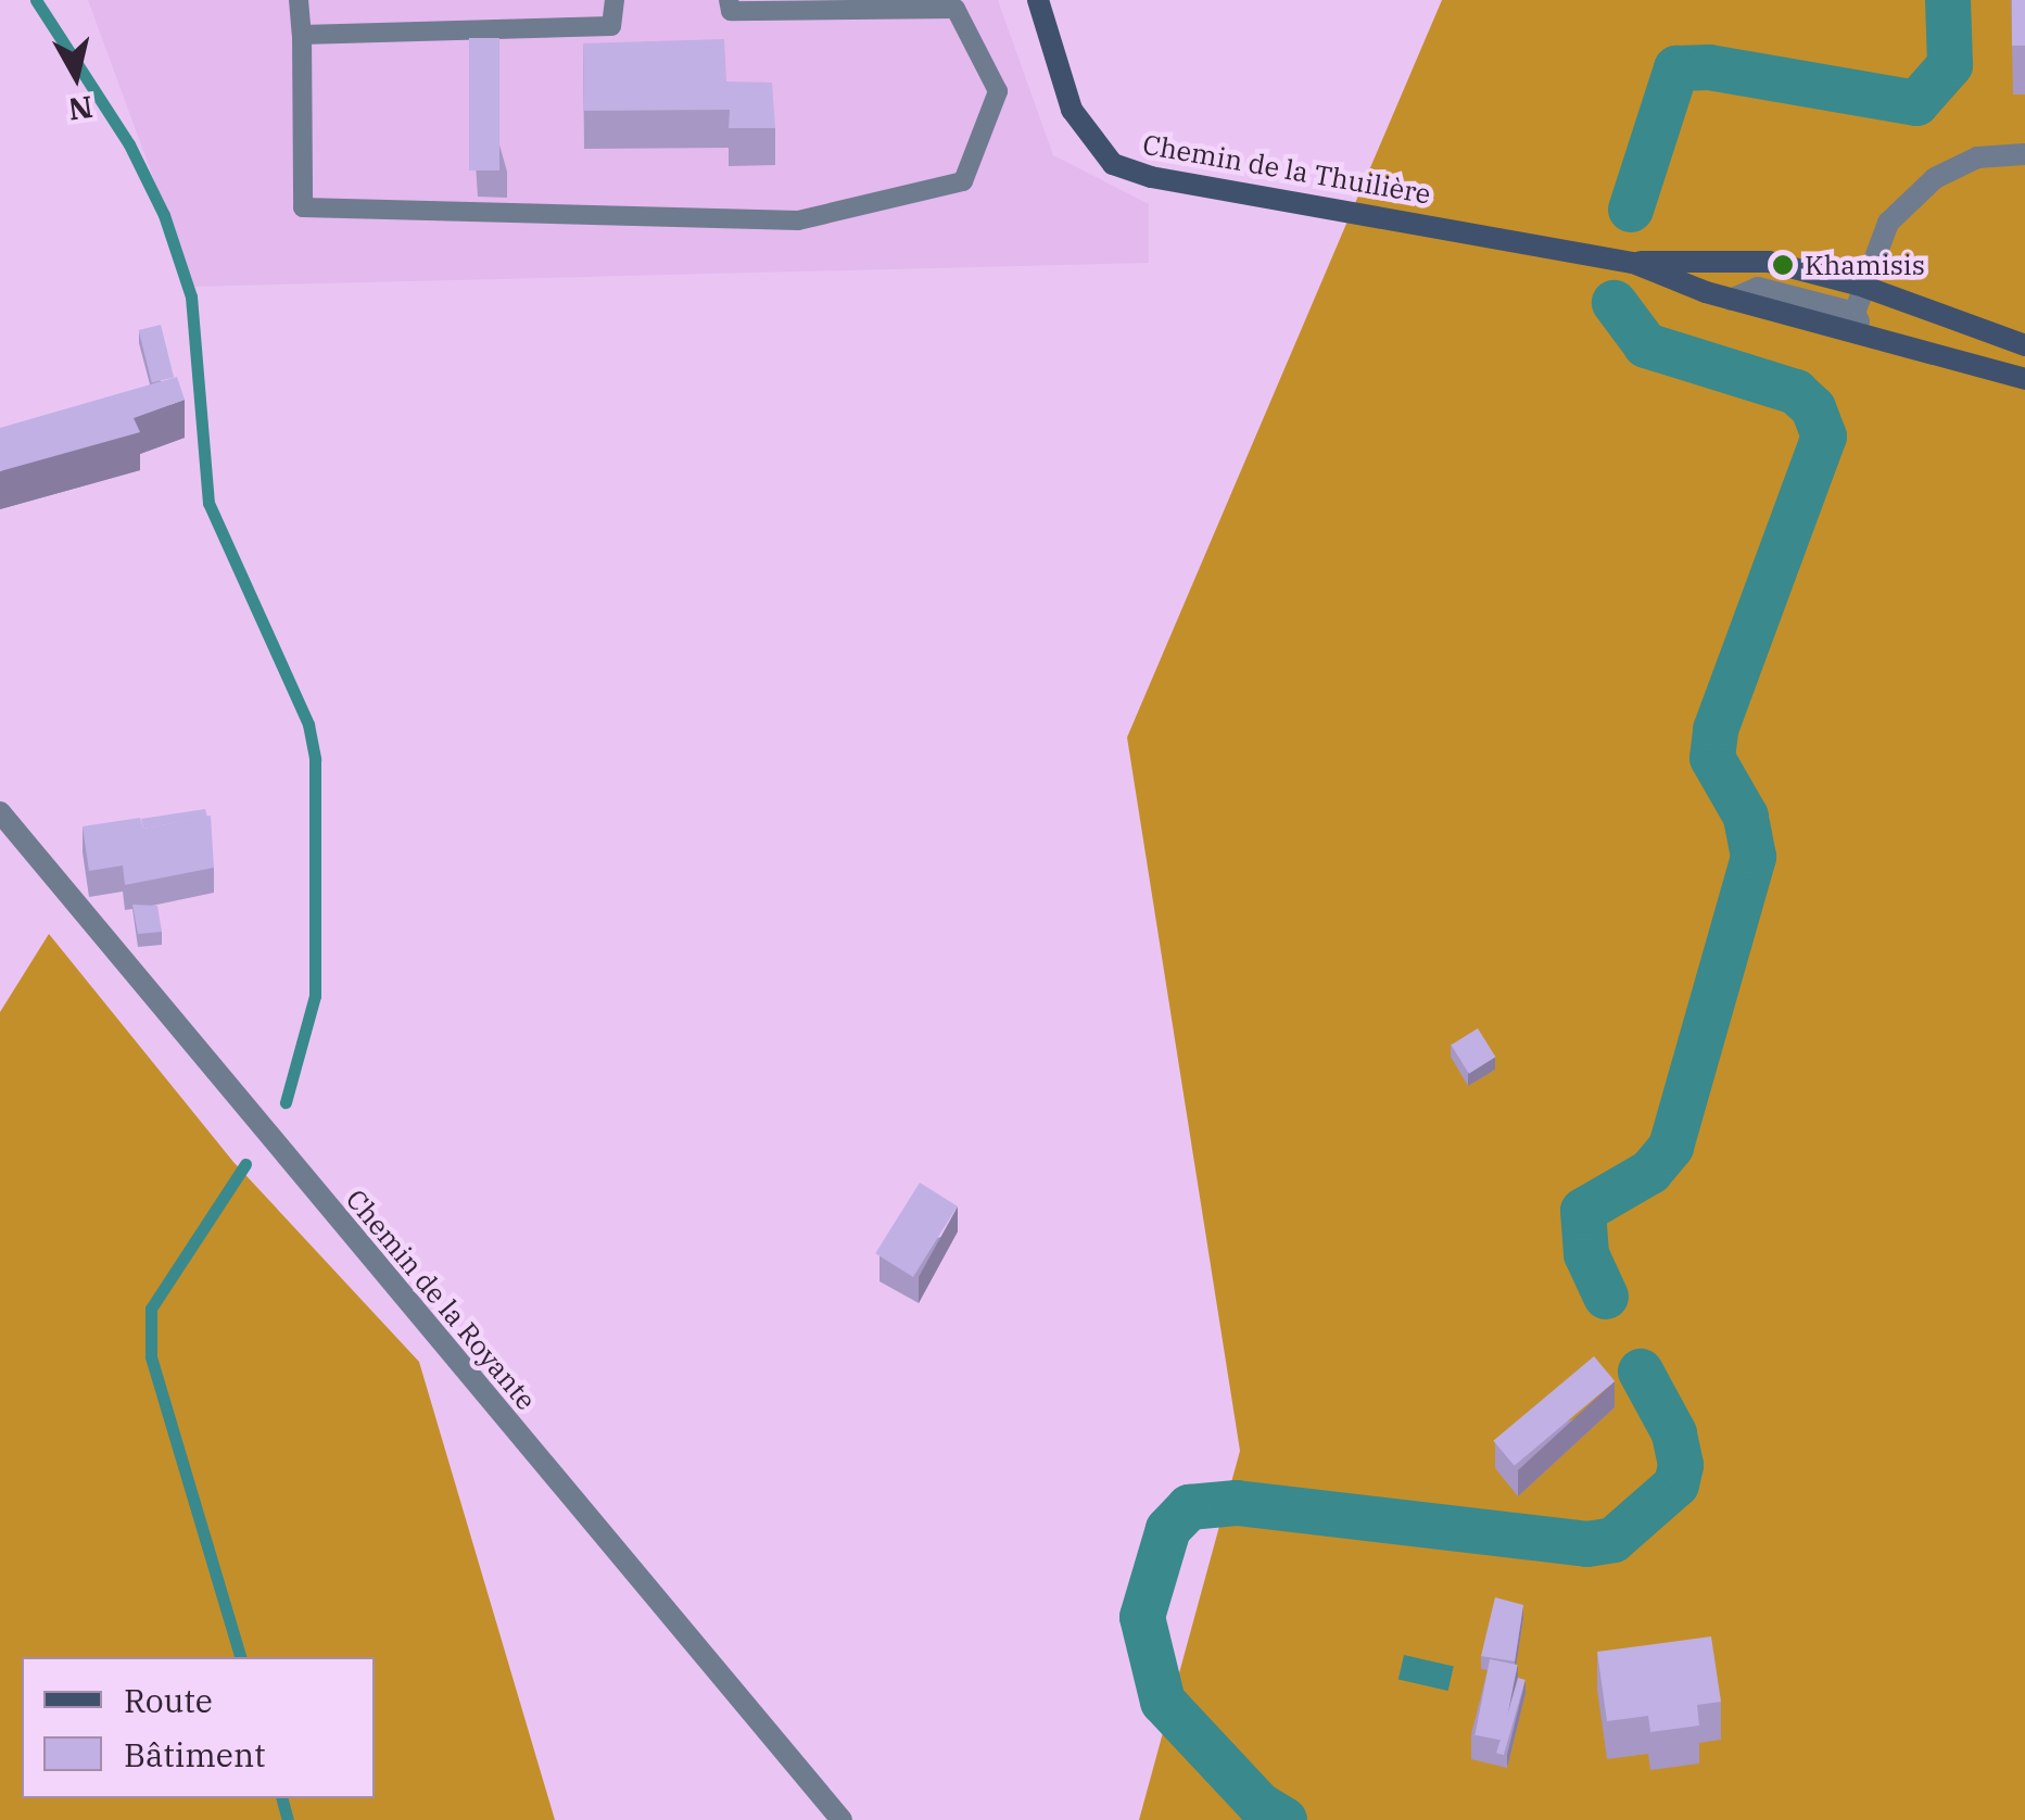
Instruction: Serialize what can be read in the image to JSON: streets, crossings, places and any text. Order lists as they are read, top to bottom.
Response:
{
  "streets": {
    "street": ["Chemin de la Thuilière", "Chemin de la Royante"]
  },
  "places": ["Khamisis"],
  "legend": ["Route", "Bâtiment"],
  "north": "bottom"
}
